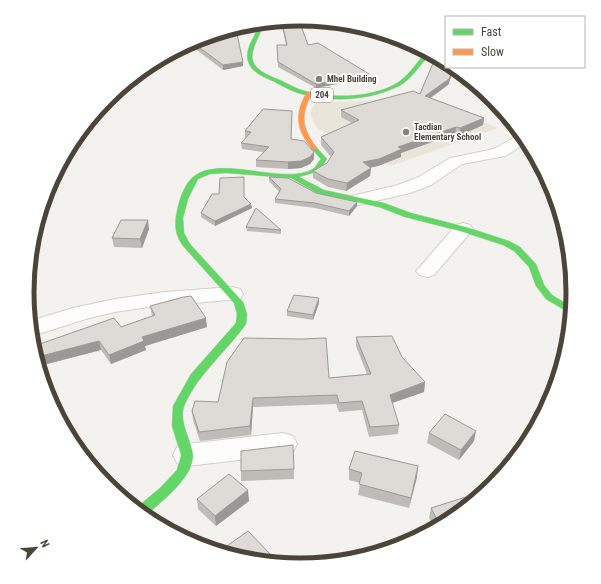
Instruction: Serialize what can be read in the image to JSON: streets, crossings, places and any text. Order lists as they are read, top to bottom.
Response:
{
  "streets": {
    "main road": ["204"]
  },
  "places": ["Mhel Building", "Tacdian Elementary School"],
  "legend": ["Fast", "Slow"],
  "north": "top right"
}
